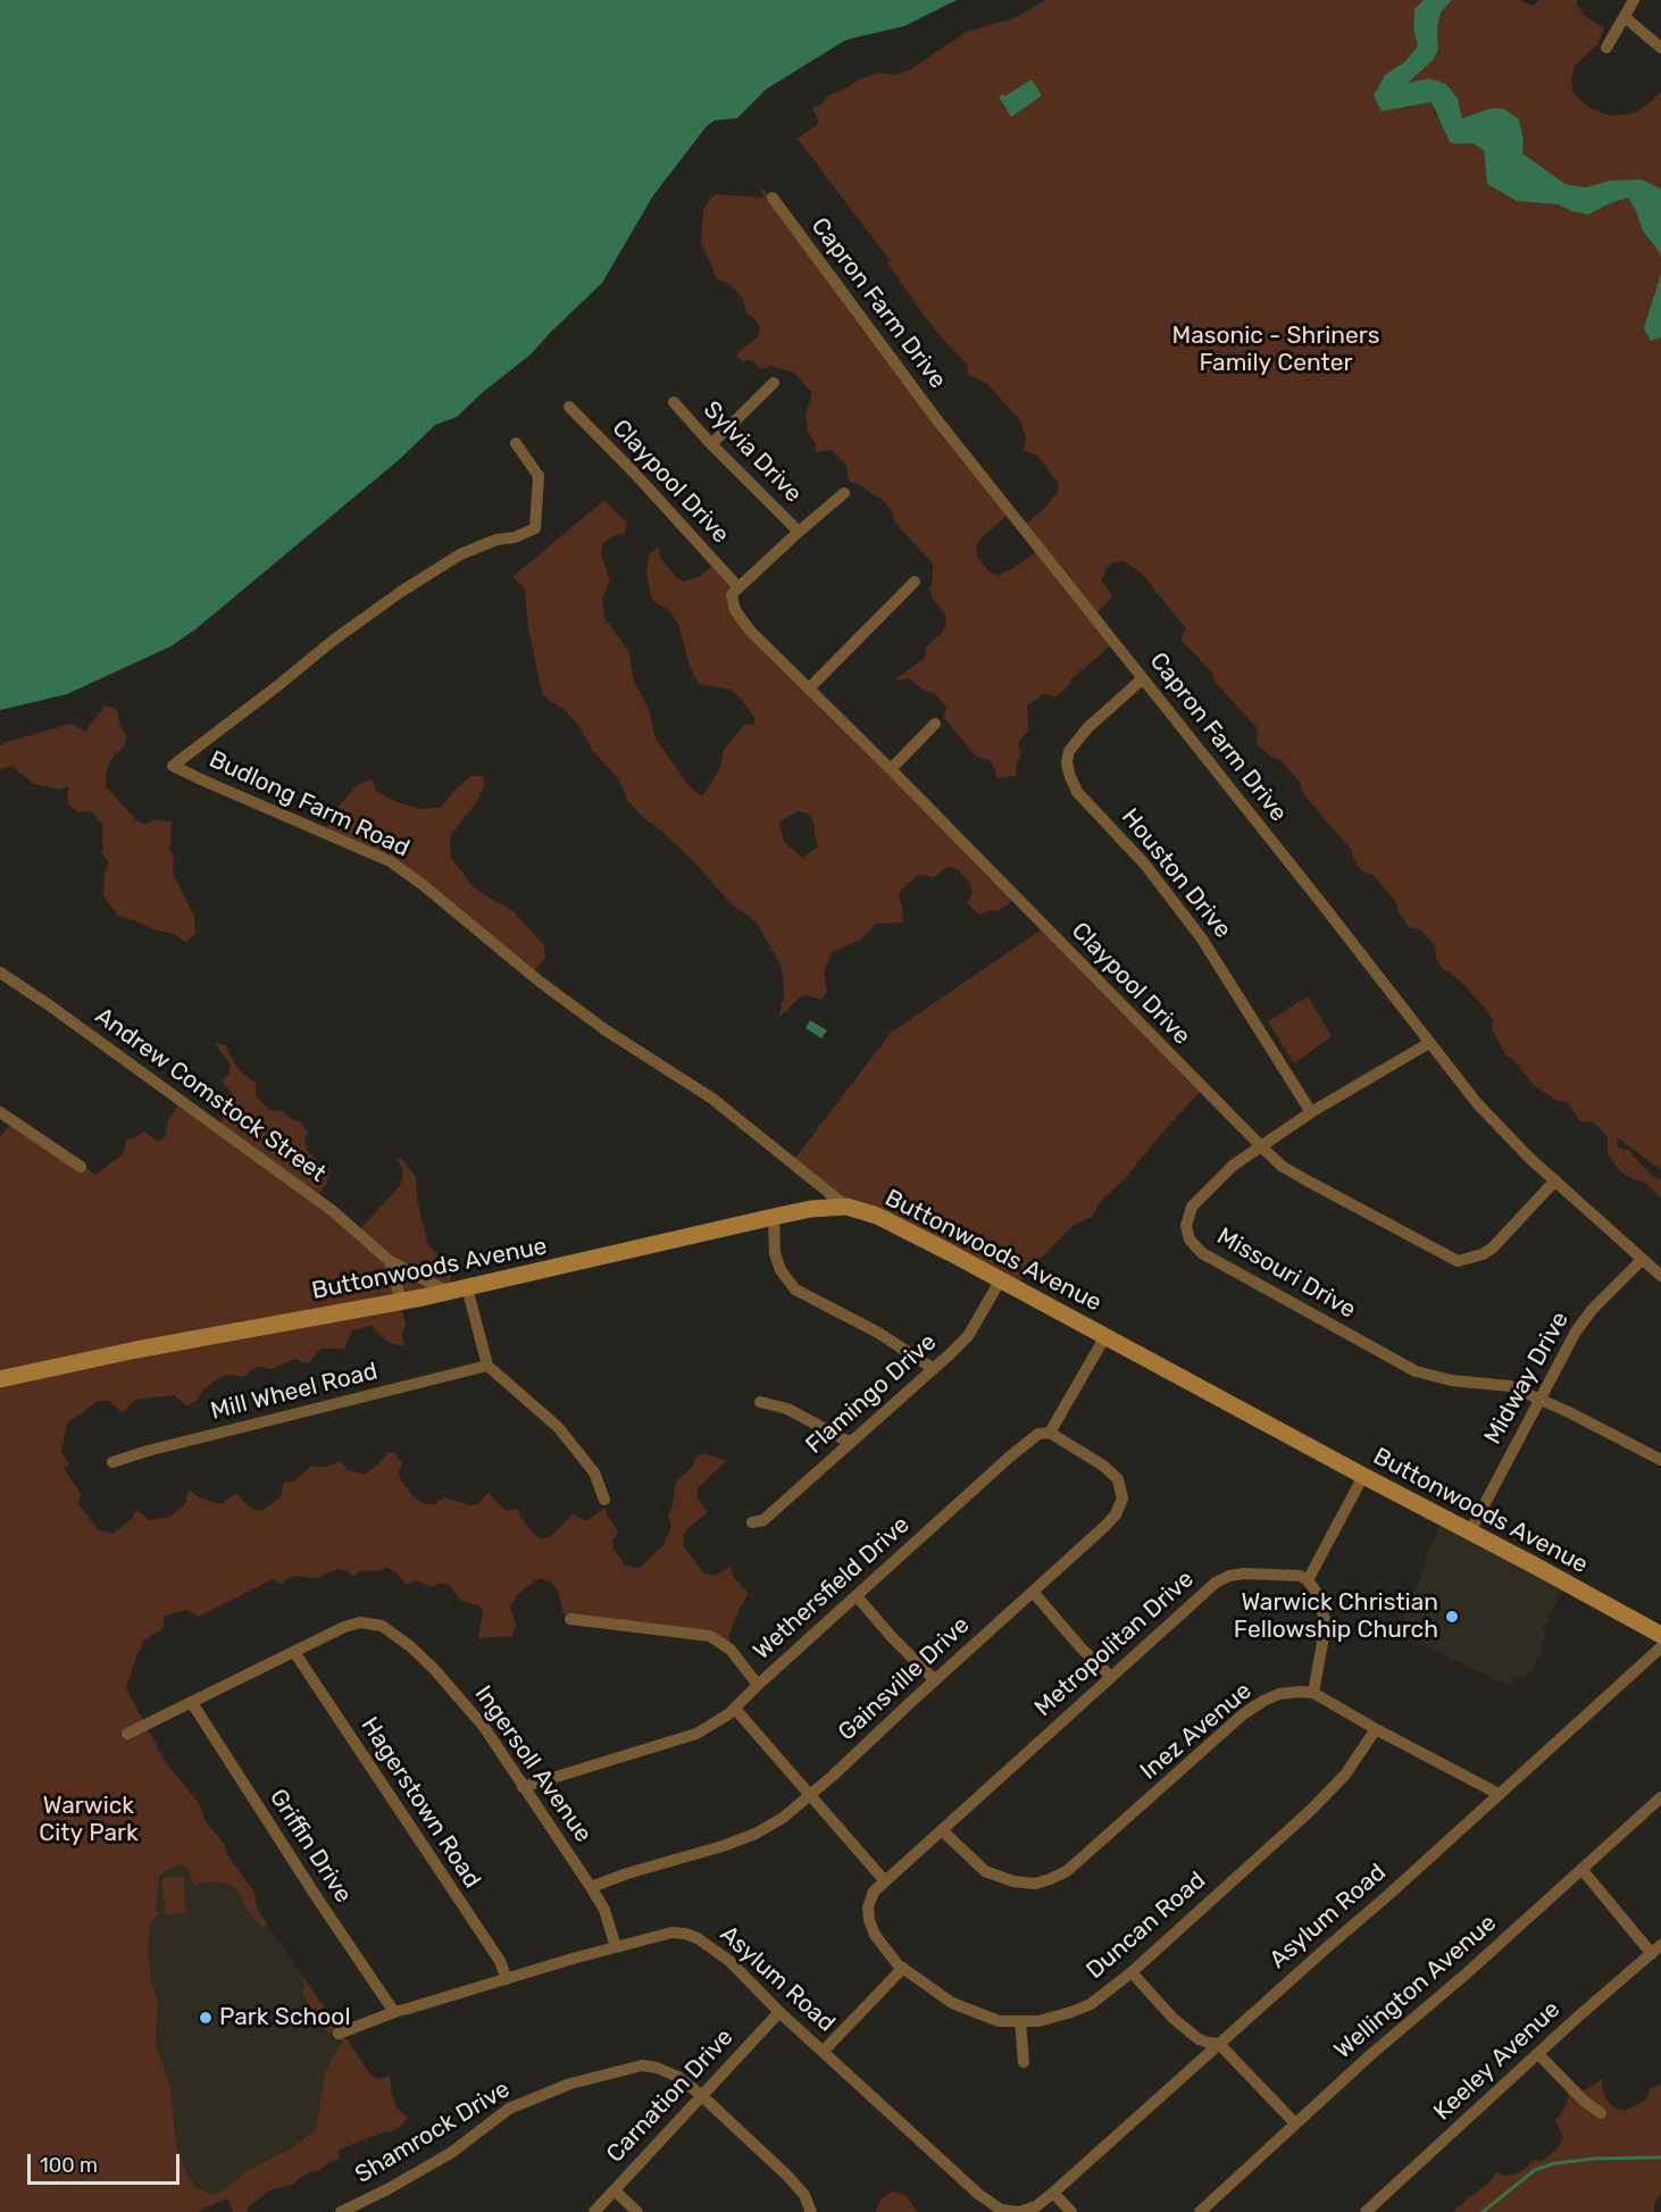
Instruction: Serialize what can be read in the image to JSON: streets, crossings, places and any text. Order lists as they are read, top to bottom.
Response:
{
  "streets": {
    "street": [
      "Capron Farm Drive",
      "Sylvia Drive",
      "Claypool Drive",
      "Budlong Farm Road",
      "Houston Drive",
      "Andrew Comstock Street",
      "Buttonwoods Avenue",
      "Missouri Drive",
      "Midway Drive",
      "Mill Wheel Road",
      "Flamingo Drive",
      "Wethersfield Drive",
      "Metropolitan Drive",
      "Gainsville Drive",
      "Inez Avenue",
      "Ingersoll Avenue",
      "Hagerstown Road",
      "Griffin Drive",
      "Asylum Road",
      "Duncan Road",
      "Wellington Avenue",
      "Keeley Avenue",
      "Carnation Drive",
      "Shamrock Drive"
    ]
  },
  "crossings": [
    ["Capron Farm Drive", "Claypool Drive"],
    ["Capron Farm Drive", "Houston Drive"],
    ["Capron Farm Drive", "Missouri Drive"],
    ["Capron Farm Drive", "Midway Drive"],
    ["Claypool Drive", "Missouri Drive"],
    ["Budlong Farm Road", "Buttonwoods Avenue"],
    ["Houston Drive", "Missouri Drive"],
    ["Andrew Comstock Street", "Buttonwoods Avenue"],
    ["Buttonwoods Avenue", "Midway Drive"],
    ["Buttonwoods Avenue", "Flamingo Drive"],
    ["Missouri Drive", "Midway Drive"],
    ["Wethersfield Drive", "Gainsville Drive"],
    ["Wethersfield Drive", "Ingersoll Avenue"],
    ["Metropolitan Drive", "Inez Avenue"],
    ["Metropolitan Drive", "Duncan Road"],
    ["Gainsville Drive", "Ingersoll Avenue"],
    ["Ingersoll Avenue", "Hagerstown Road"],
    ["Ingersoll Avenue", "Griffin Drive"],
    ["Ingersoll Avenue", "Asylum Road"],
    ["Hagerstown Road", "Asylum Road"],
    ["Griffin Drive", "Asylum Road"],
    ["Asylum Road", "Carnation Drive"],
    ["Carnation Drive", "Shamrock Drive"]
  ],
  "parks": ["Masonic - Shriners Family Center", "Warwick City Park"],
  "places": ["Warwick Christian Fellowship Church", "Park School"],
  "scale_bar": "100 m"
}
